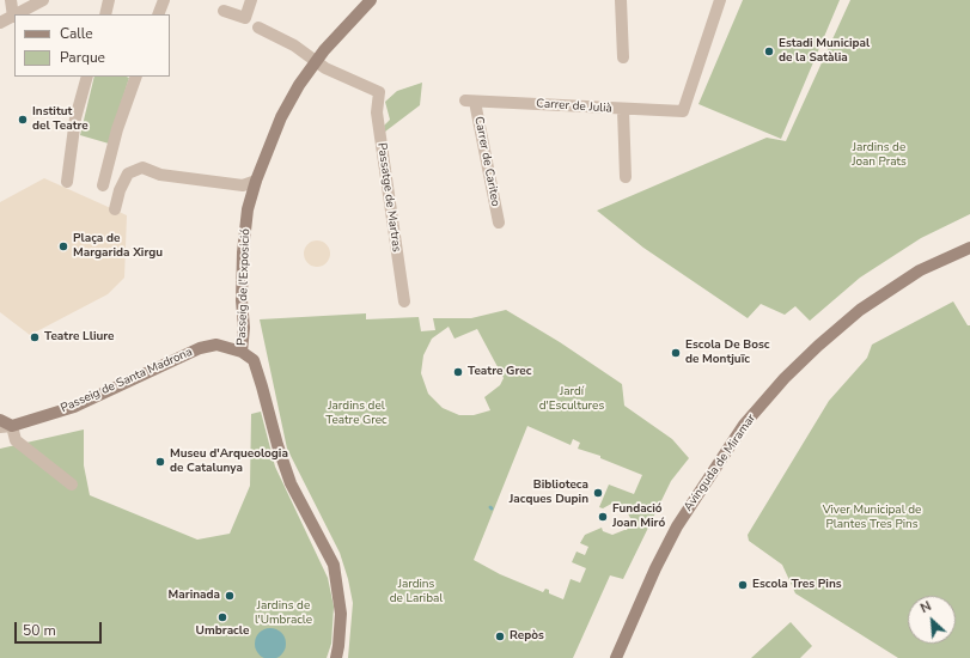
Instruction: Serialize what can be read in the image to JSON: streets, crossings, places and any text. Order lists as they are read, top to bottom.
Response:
{
  "streets": {
    "street": [
      "Carrer de Julià",
      "Carrer de Cariteo",
      "Passatge de Martras",
      "Passeig de l'Exposició",
      "Passeig de Santa Madrona",
      "Avinguda de Miramar"
    ]
  },
  "crossings": [
    ["Carrer de Julià", "Carrer de Cariteo"],
    ["Passatge de Martras", "Passeig de l'Exposició"],
    ["Passeig de l'Exposició", "Passeig de Santa Madrona"]
  ],
  "parks": [
    "Jardins de Joan Prats",
    "Jardí d'Escultures",
    "Jardins del Teatre Grec",
    "Viver Municipal de Plantes Tres Pins",
    "Jardins de Laribal",
    "Jardins de l'Umbracle"
  ],
  "places": [
    "Estadi Municipal de la Satàlia",
    "Institut del Teatre",
    "Plaça de Margarida Xirgu",
    "Teatre Lliure",
    "Escola De Bosc de Montjuïc",
    "Teatre Grec",
    "Museu d'Arqueologia de Catalunya",
    "Biblioteca Jacques Dupin",
    "Fundació Joan Miró",
    "Escola Tres Pins",
    "Marinada",
    "Umbracle",
    "Repòs"
  ],
  "legend": ["Calle", "Parque"],
  "scale_bar": "50 m",
  "north": "top left"
}
